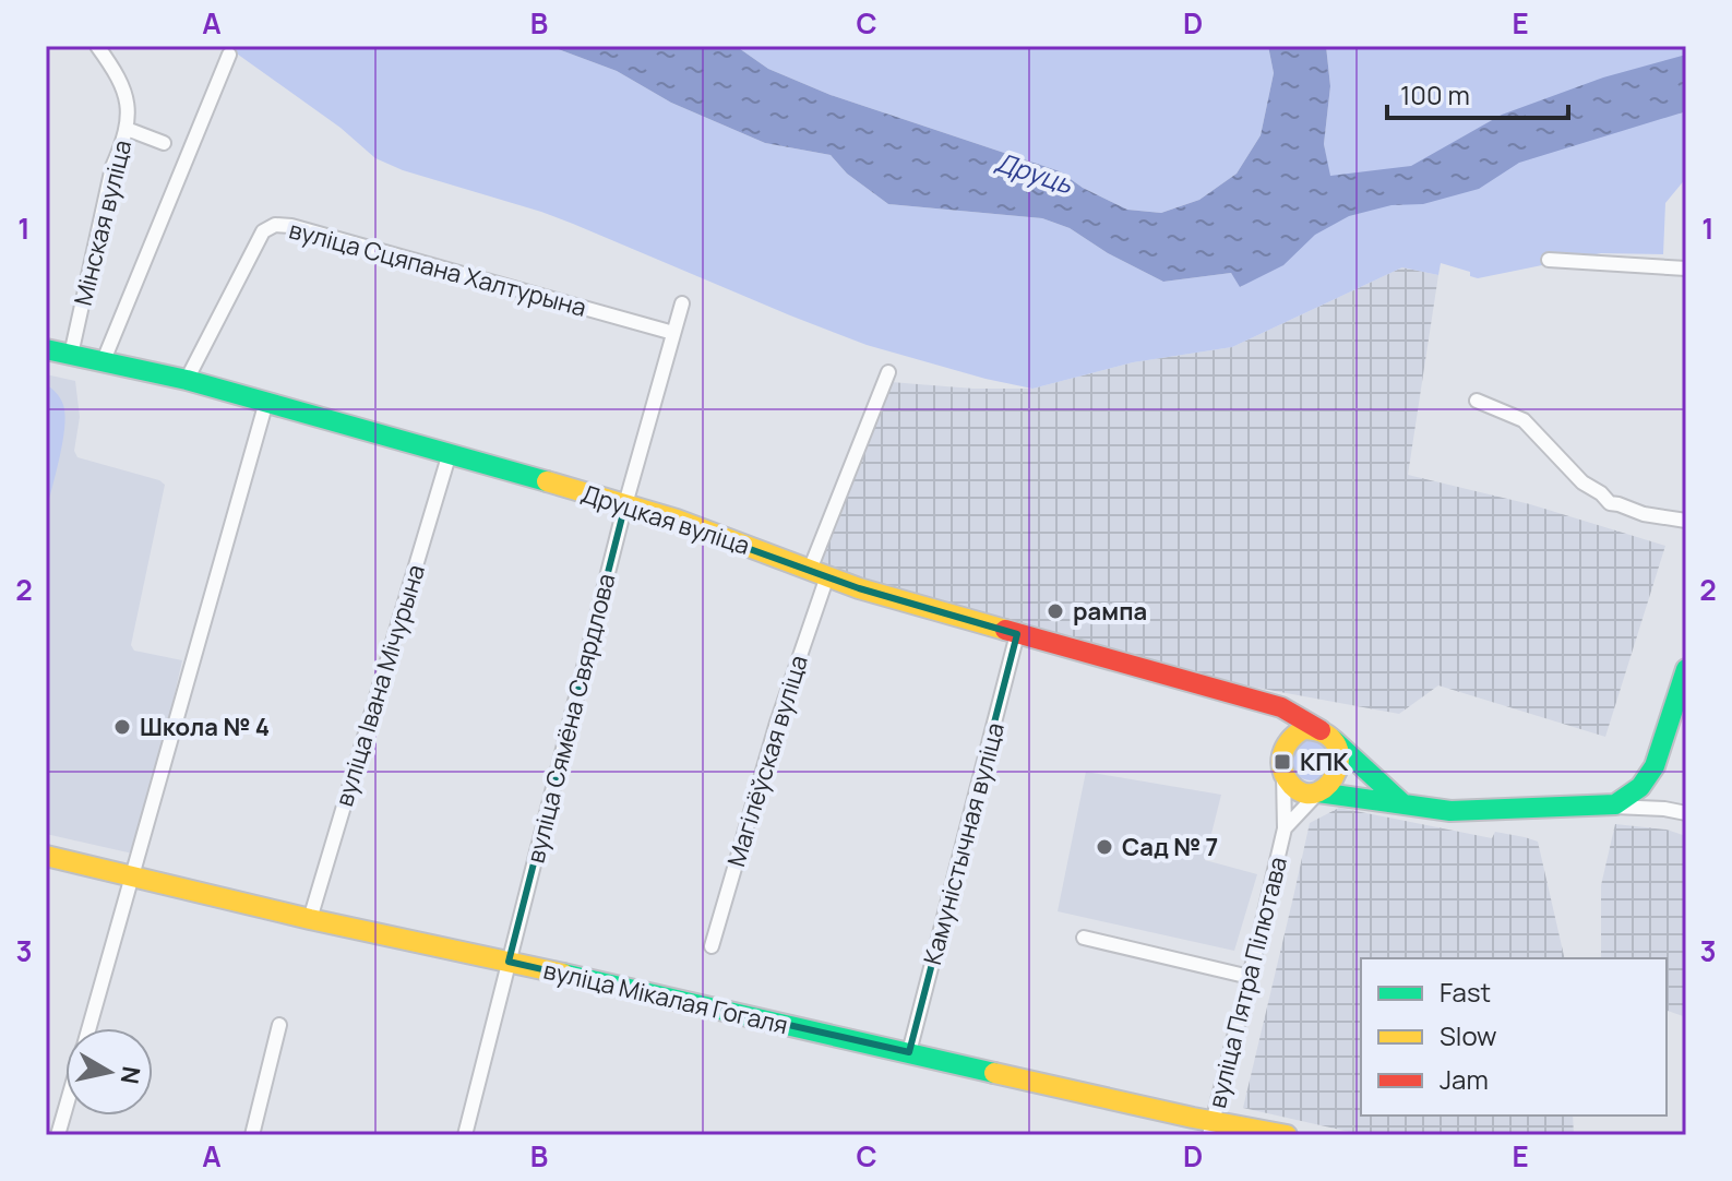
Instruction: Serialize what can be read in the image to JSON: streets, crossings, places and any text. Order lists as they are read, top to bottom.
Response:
{
  "streets": {
    "main road": ["Друцкая вуліца", "вуліца Мікалая Гогаля"],
    "street": [
      "Мінская вуліца",
      "вуліца Сцяпана Халтурына",
      "вуліца Івана Мічурына",
      "вуліца Сямёна Свярдлова",
      "Магілёўская вуліца",
      "Камуністычная вуліца",
      "вуліца Пятра Пілютава"
    ]
  },
  "crossings": [
    ["Мінская вуліца", "Друцкая вуліца"],
    ["вуліца Сцяпана Халтурына", "Друцкая вуліца"],
    ["вуліца Сцяпана Халтурына", "вуліца Сямёна Свярдлова"],
    ["Друцкая вуліца", "вуліца Івана Мічурына"],
    ["Друцкая вуліца", "вуліца Сямёна Свярдлова"],
    ["Друцкая вуліца", "Магілёўская вуліца"],
    ["Друцкая вуліца", "Камуністычная вуліца"],
    ["Друцкая вуліца", "вуліца Пятра Пілютава"],
    ["вуліца Івана Мічурына", "вуліца Мікалая Гогаля"],
    ["вуліца Сямёна Свярдлова", "вуліца Мікалая Гогаля"],
    ["Камуністычная вуліца", "вуліца Мікалая Гогаля"],
    ["вуліца Пятра Пілютава", "вуліца Мікалая Гогаля"]
  ],
  "water": ["Друць"],
  "places": {
    "other": ["рампа", "Школа № 4", "Сад № 7"],
    "transit": ["КПК"]
  },
  "legend": ["Fast", "Slow", "Jam"],
  "scale_bar": "100 m",
  "north": "right",
  "grid": {
    "columns": [
      "A",
      "B",
      "C",
      "D",
      "E"
    ],
    "rows": ["1", "2", "3"]
  }
}
